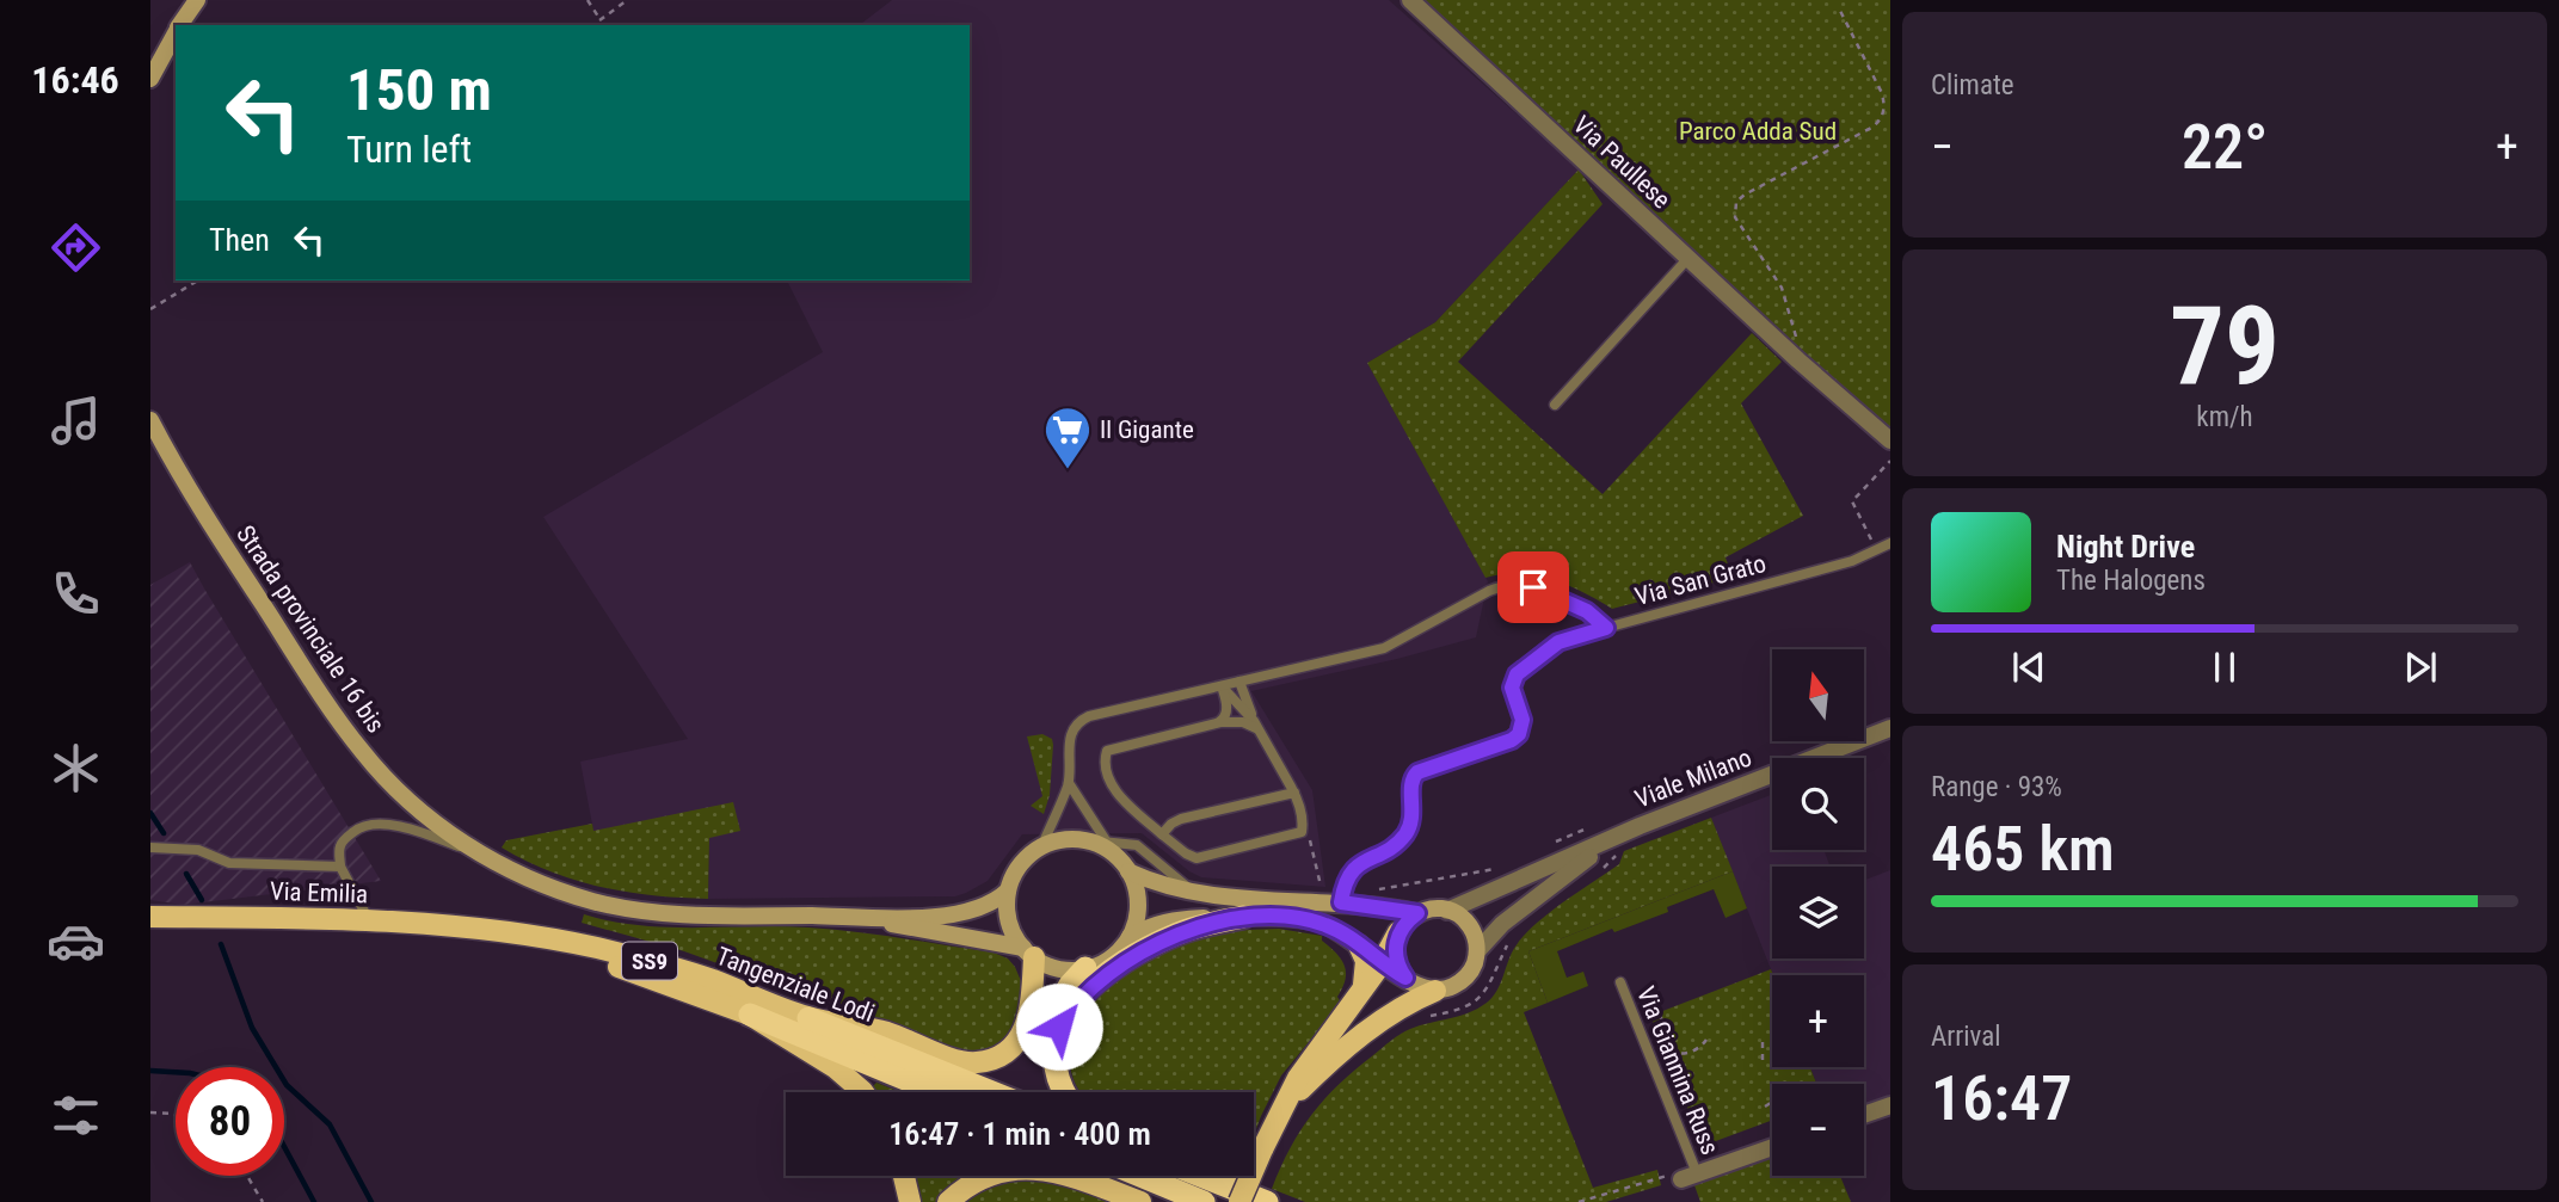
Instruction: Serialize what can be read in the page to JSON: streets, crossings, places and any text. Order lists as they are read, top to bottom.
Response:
{
  "streets": {
    "highway": ["SS9", "Tangenziale Lodi"],
    "main road": ["Strada provinciale 16 bis", "Via Emilia"],
    "street": ["Via Paullese", "Viale Milano"],
    "lane": ["Via San Grato", "Via Giannina Russ"]
  },
  "crossings": [
    ["Via Emilia", "SS9"],
    ["Via Emilia", "Tangenziale Lodi"],
    ["SS9", "Tangenziale Lodi"]
  ],
  "parks": ["Parco Adda Sud"],
  "places": {
    "supermarket": ["Il Gigante"]
  },
  "north": "top",
  "page": {
    "tabs": "16:46",
    "tile": [
      "Climate",
      ["79", "km/h"],
      ["Range · 93%", "465 km"],
      ["Arrival", "16:47"]
    ],
    "turn": ["150 m", "Turn left"],
    "heat": ["−", "22°", "+"],
    "then": "Then",
    "song": ["Night Drive", "The Halogens"],
    "map_buttons": ["+", "−"],
    "limit": "80",
    "trip": "16:47 · 1 min · 400 m"
  }
}
